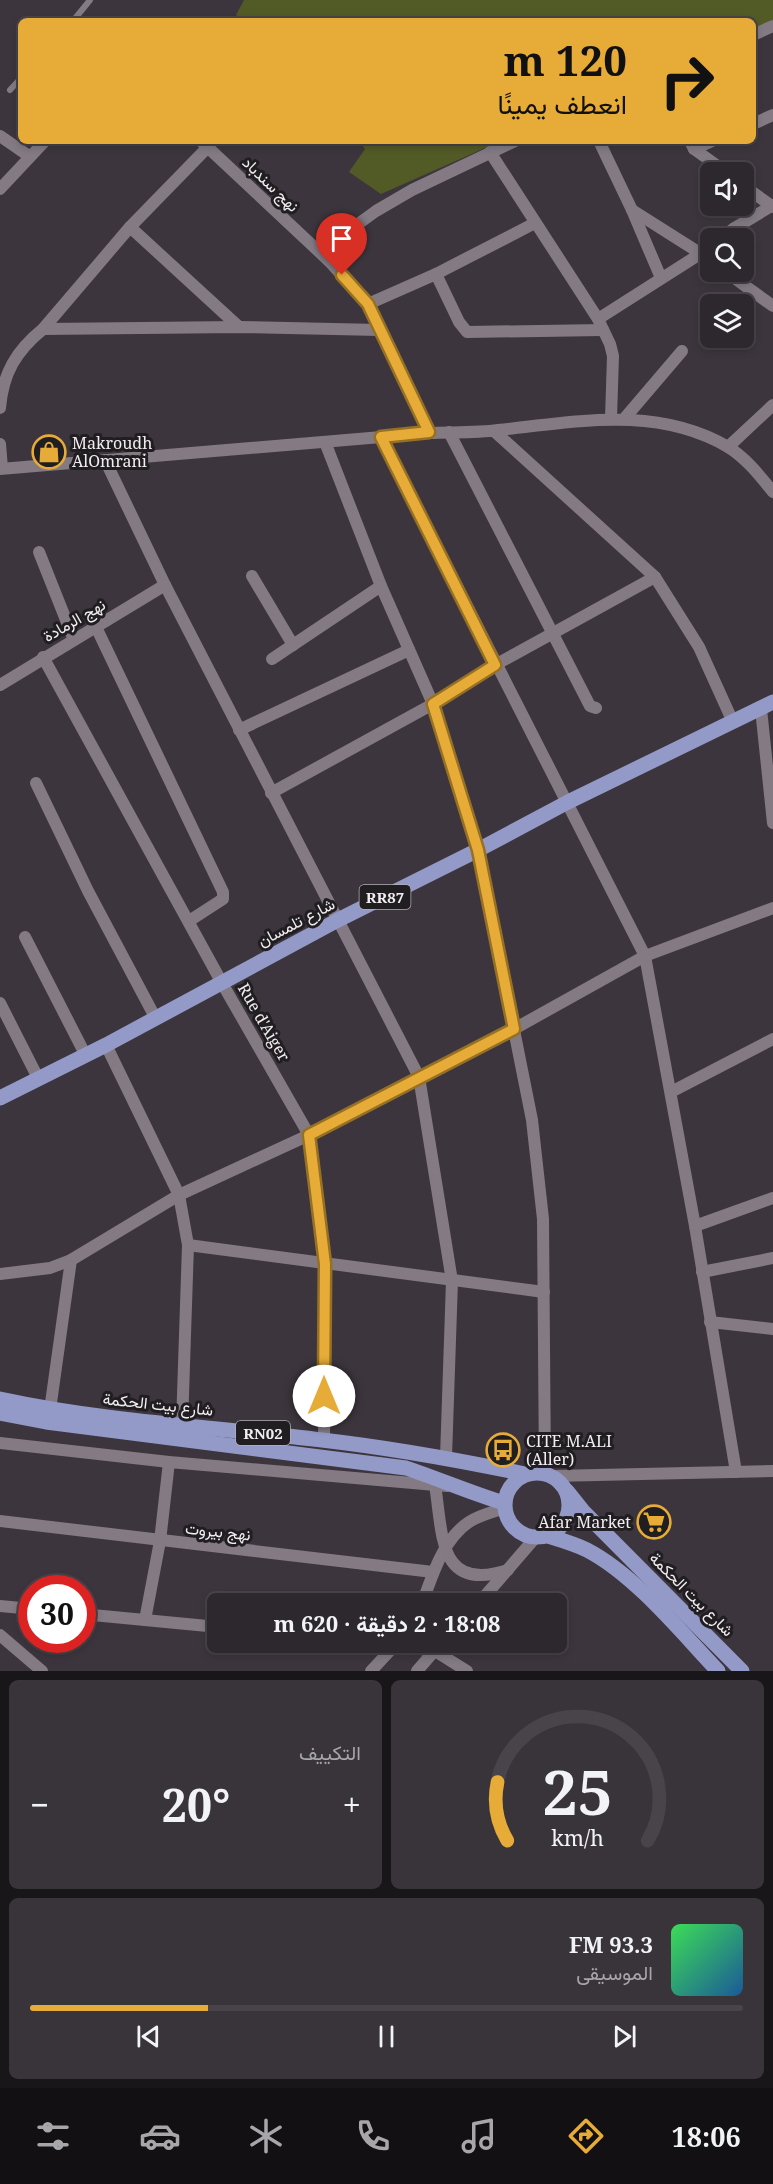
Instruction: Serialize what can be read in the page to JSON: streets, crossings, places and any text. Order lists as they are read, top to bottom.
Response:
{
  "streets": {
    "main road": [
      "RR87",
      "شارع تلمسان",
      "شارع بيت الحكمة",
      "RN02"
    ],
    "street": [
      "نهج سندباد",
      "نهج الرمادة",
      "Rue d'Aiger",
      "نهج بيروت"
    ]
  },
  "crossings": [
    ["نهج الرمادة", "Rue d'Aiger"],
    ["شارع تلمسان", "Rue d'Aiger"],
    ["Rue d'Aiger", "شارع بيت الحكمة"]
  ],
  "places": {
    "shop": ["Makroudh AlOmrani"],
    "bus stop": ["CITE M.ALI (Aller)"],
    "supermarket": ["Afar Market"]
  },
  "page": {
    "turn": ["120 m", "انعطف يمينًا"],
    "limit": "30",
    "trip": "18:08 · 2 دقيقة · 620 m",
    "tile": "التكييف",
    "heat": ["−", "20°", "+"],
    "song": ["93.3 FM", "الموسيقى"],
    "tabs": "18:06",
    "gauge": ["25", "km/h"]
  }
}
